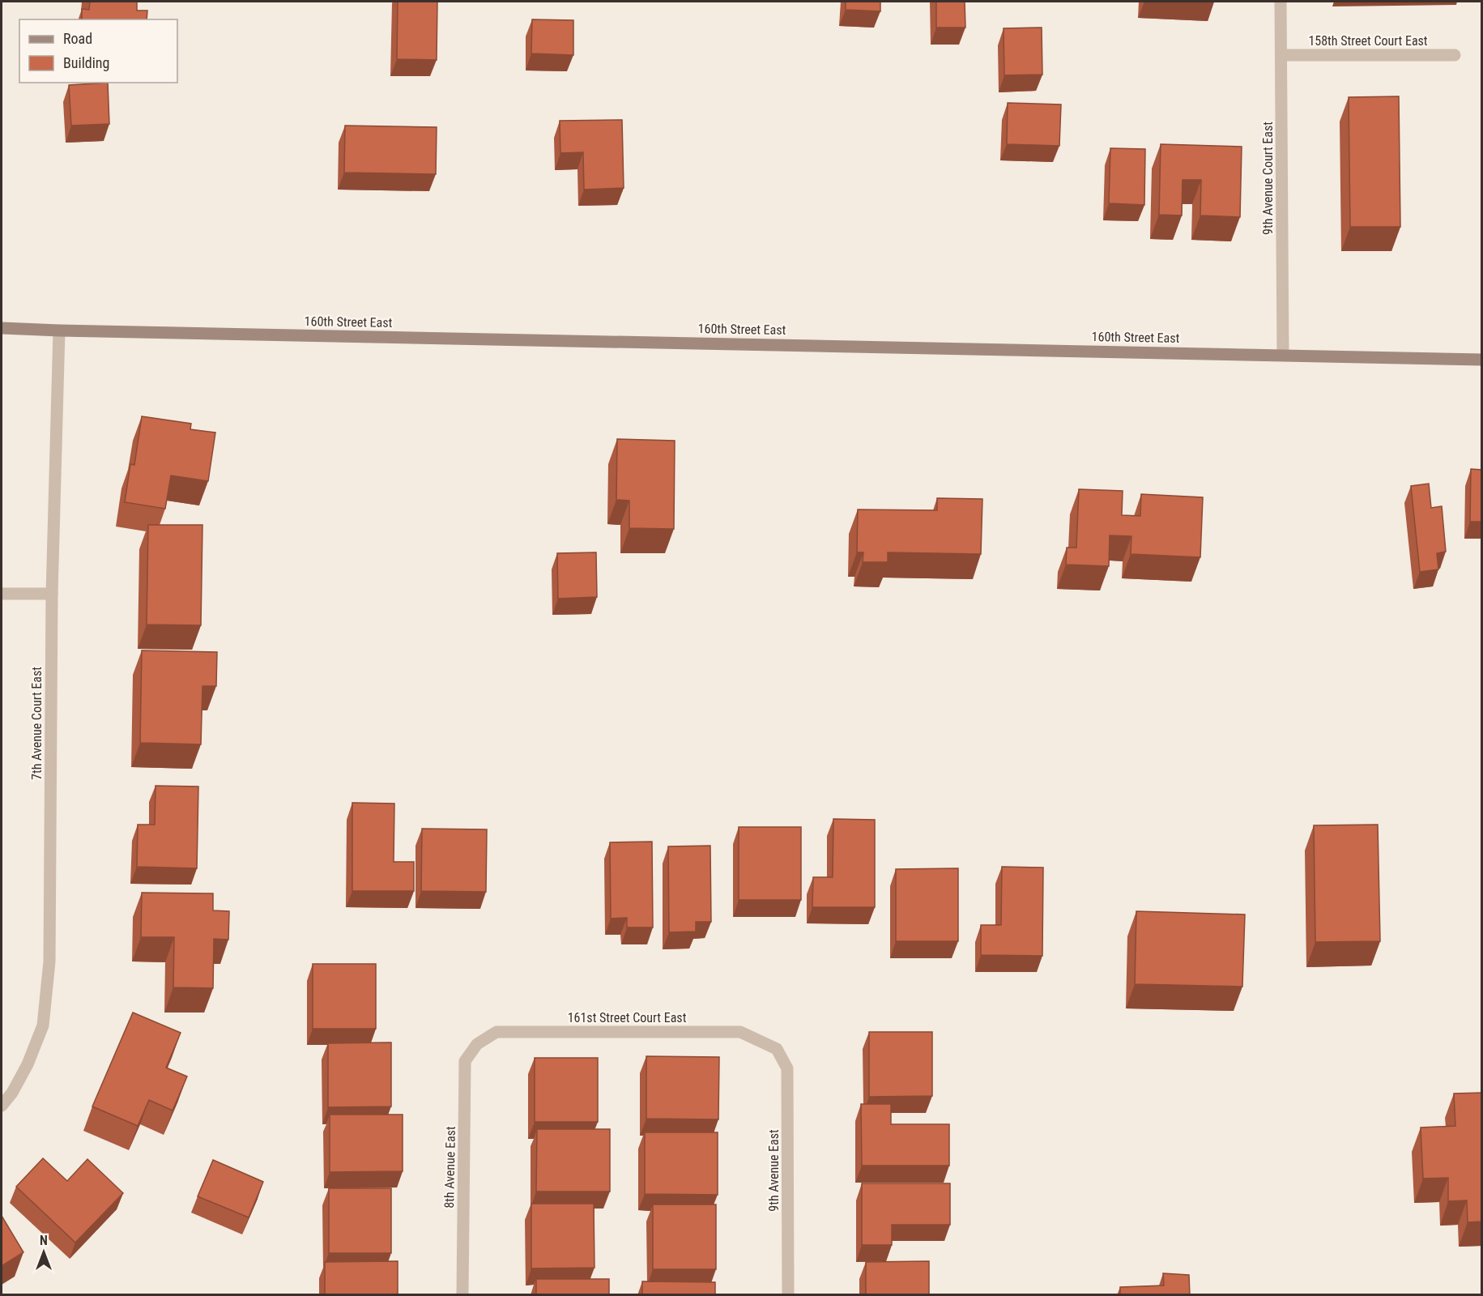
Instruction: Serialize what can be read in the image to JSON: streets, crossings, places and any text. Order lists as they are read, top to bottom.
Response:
{
  "streets": {
    "street": [
      "158th Street Court East",
      "9th Avenue Court East",
      "160th Street East",
      "7th Avenue Court East",
      "161st Street Court East",
      "8th Avenue East",
      "9th Avenue East"
    ]
  },
  "crossings": [
    ["158th Street Court East", "9th Avenue Court East"],
    ["9th Avenue Court East", "160th Street East"],
    ["160th Street East", "7th Avenue Court East"],
    ["161st Street Court East", "8th Avenue East"],
    ["161st Street Court East", "9th Avenue East"]
  ],
  "legend": ["Road", "Building"],
  "north": "top"
}
